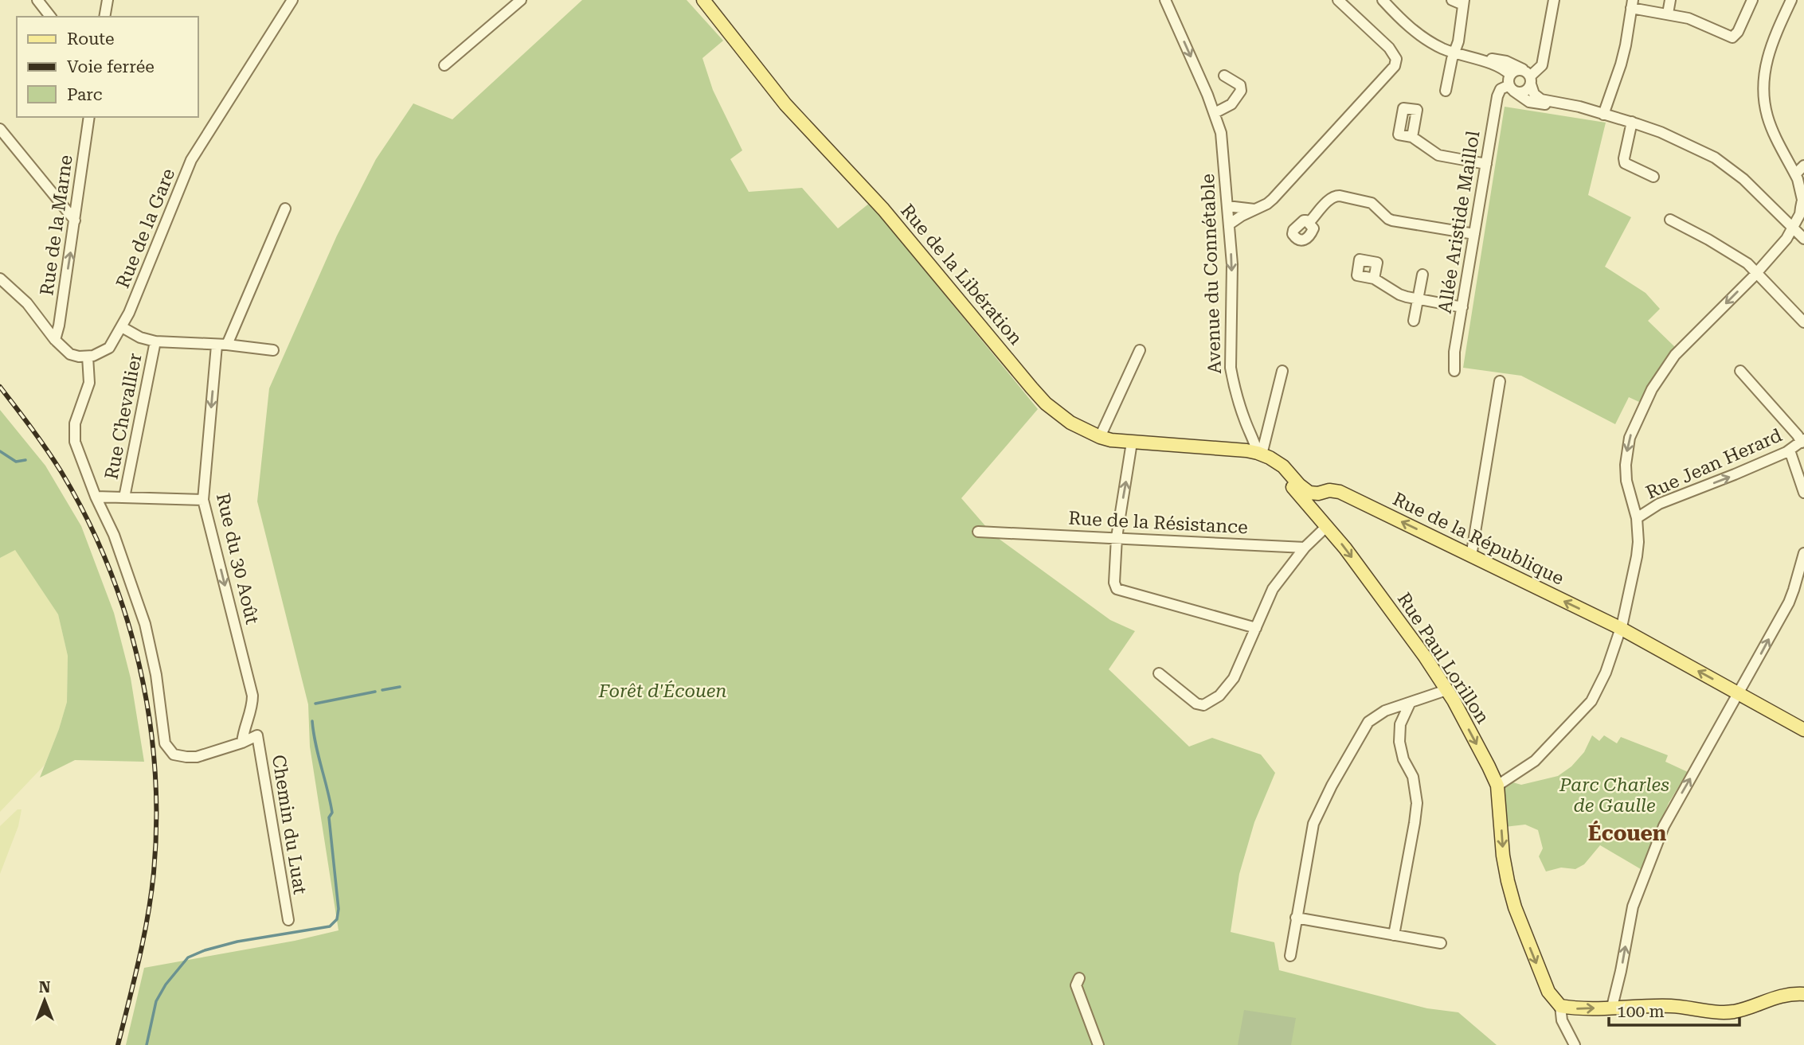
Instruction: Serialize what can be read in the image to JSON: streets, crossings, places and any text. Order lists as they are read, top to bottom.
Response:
{
  "streets": {
    "main road": ["Rue de la Libération", "Rue de la République", "Rue Paul Lorillon"],
    "street": [
      "Allée Aristide Maillol",
      "Rue de la Marne",
      "Rue de la Gare",
      "Avenue du Connétable",
      "Rue Chevallier",
      "Rue Jean Herard",
      "Rue de la Résistance",
      "Rue du 30 Août",
      "Chemin du Luat"
    ]
  },
  "crossings": [
    ["Avenue du Connétable", "Rue de la Libération"],
    ["Avenue du Connétable", "Rue Paul Lorillon"],
    ["Rue de la Libération", "Rue Paul Lorillon"],
    ["Rue du 30 Août", "Chemin du Luat"]
  ],
  "one_way": [
    "Rue de la Marne",
    "Avenue du Connétable",
    "Rue Jean Herard",
    "Rue de la République",
    "Rue du 30 Août",
    "Rue Paul Lorillon"
  ],
  "districts": ["Écouen"],
  "parks": ["Forêt d'Écouen", "Parc Charles de Gaulle"],
  "legend": ["Route", "Voie ferrée", "Parc"],
  "scale_bar": "100 m",
  "north": "top"
}
